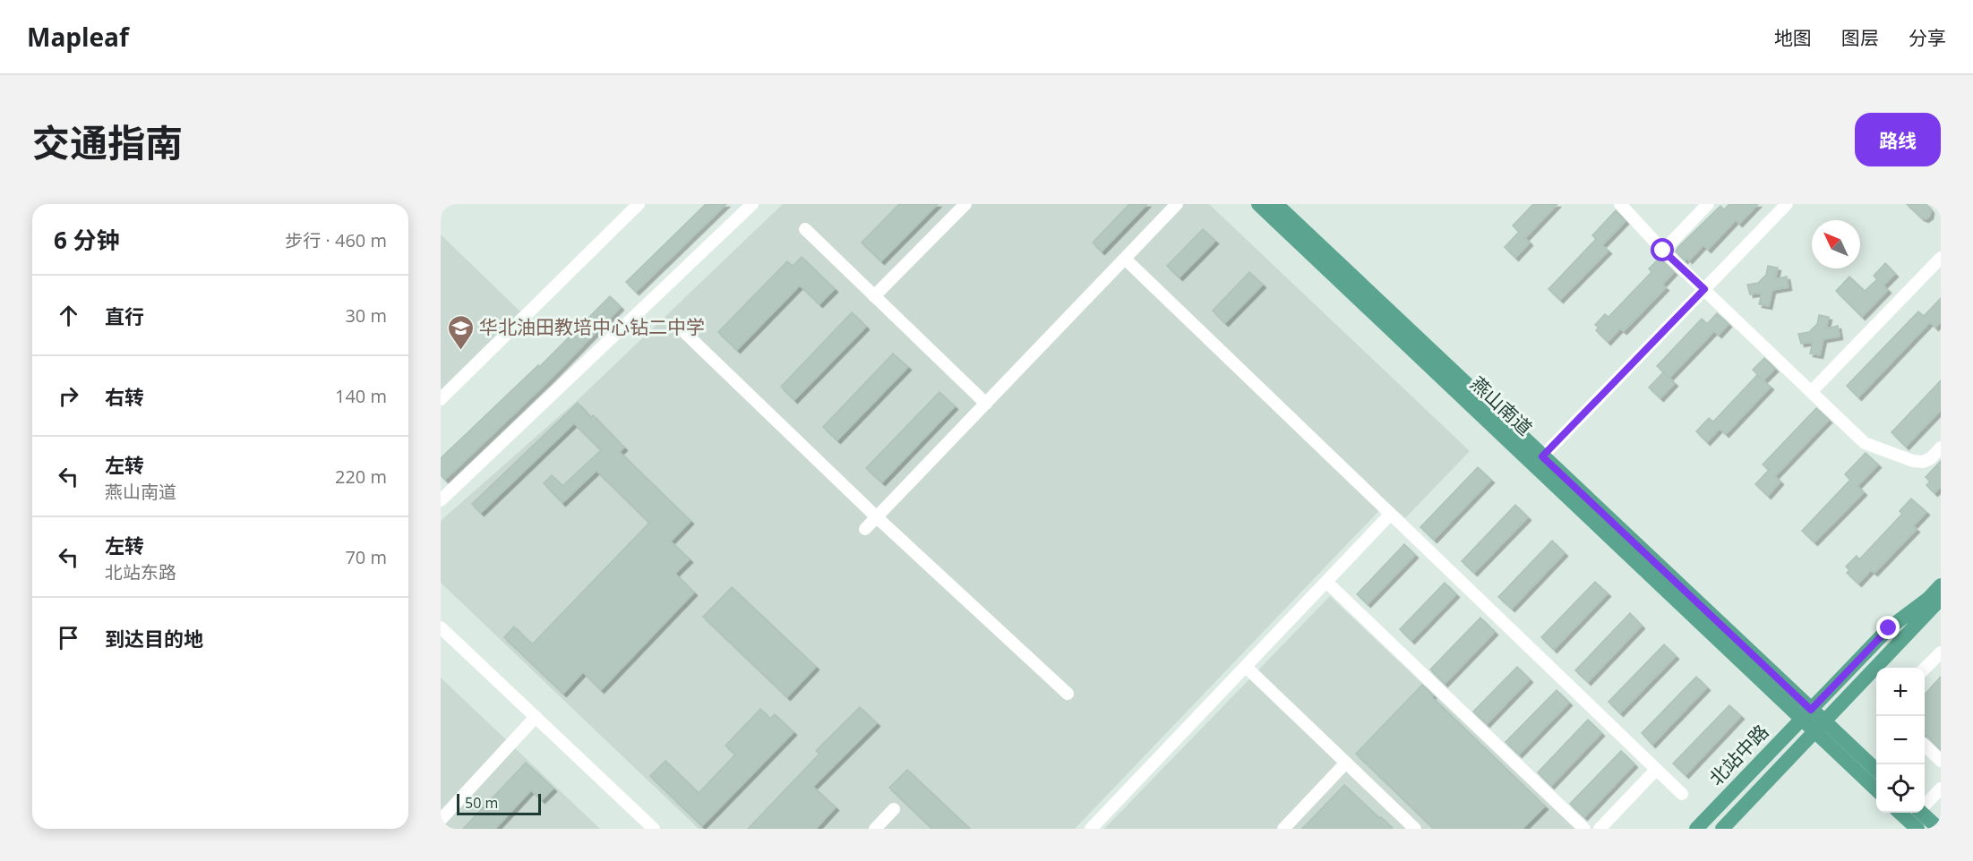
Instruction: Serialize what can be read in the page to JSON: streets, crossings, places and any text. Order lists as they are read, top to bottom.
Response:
{
  "streets": {
    "main road": ["燕山南道", "北站中路"]
  },
  "crossings": [
    ["燕山南道", "北站中路"]
  ],
  "places": {
    "school or university": ["华北油田教培中心钻二中学"]
  },
  "scale_bar": "50 m",
  "north": "top left",
  "page": {
    "header": "Mapleaf",
    "nav": ["地图", "图层", "分享"],
    "title": "交通指南",
    "buttons": "路线",
    "heading": ["6 分钟", "步行 · 460 m"],
    "list": [
      ["直行", "30 m"],
      ["右转", "140 m"],
      ["左转", "燕山南道", "220 m"],
      ["左转", "北站东路", "70 m"],
      "到达目的地"
    ],
    "map_buttons": ["+", "−"],
    "scale": "50 m"
  }
}
